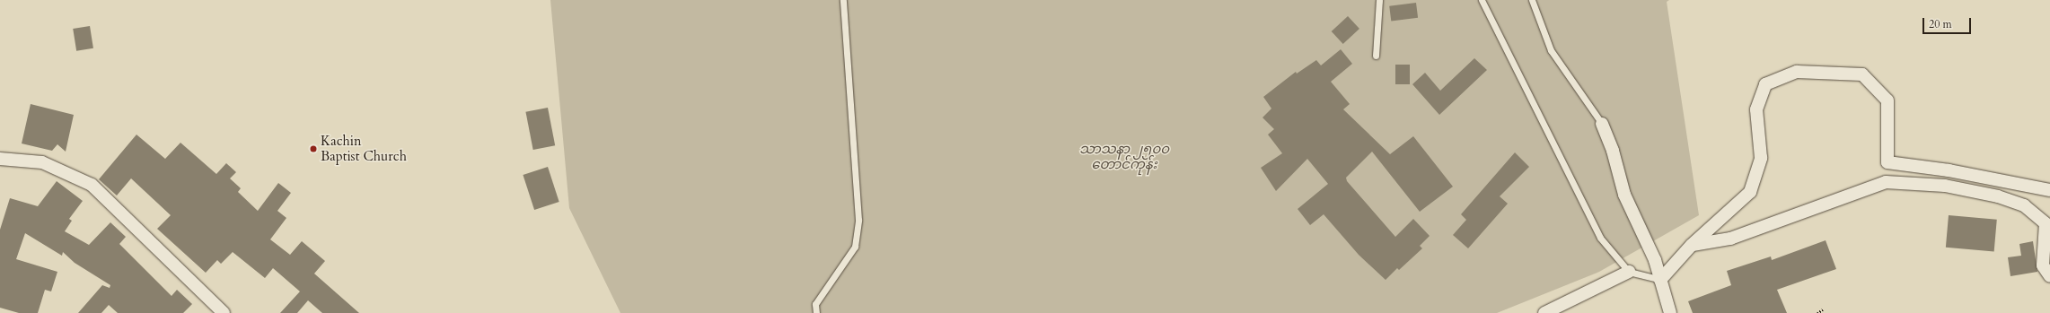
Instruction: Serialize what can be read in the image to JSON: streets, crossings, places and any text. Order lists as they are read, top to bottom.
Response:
{
  "parks": ["သာသနာ ၂၅၀၀ တောင်ကုန်း"],
  "places": ["Kachin Baptist Church"],
  "scale_bar": "20 m"
}
